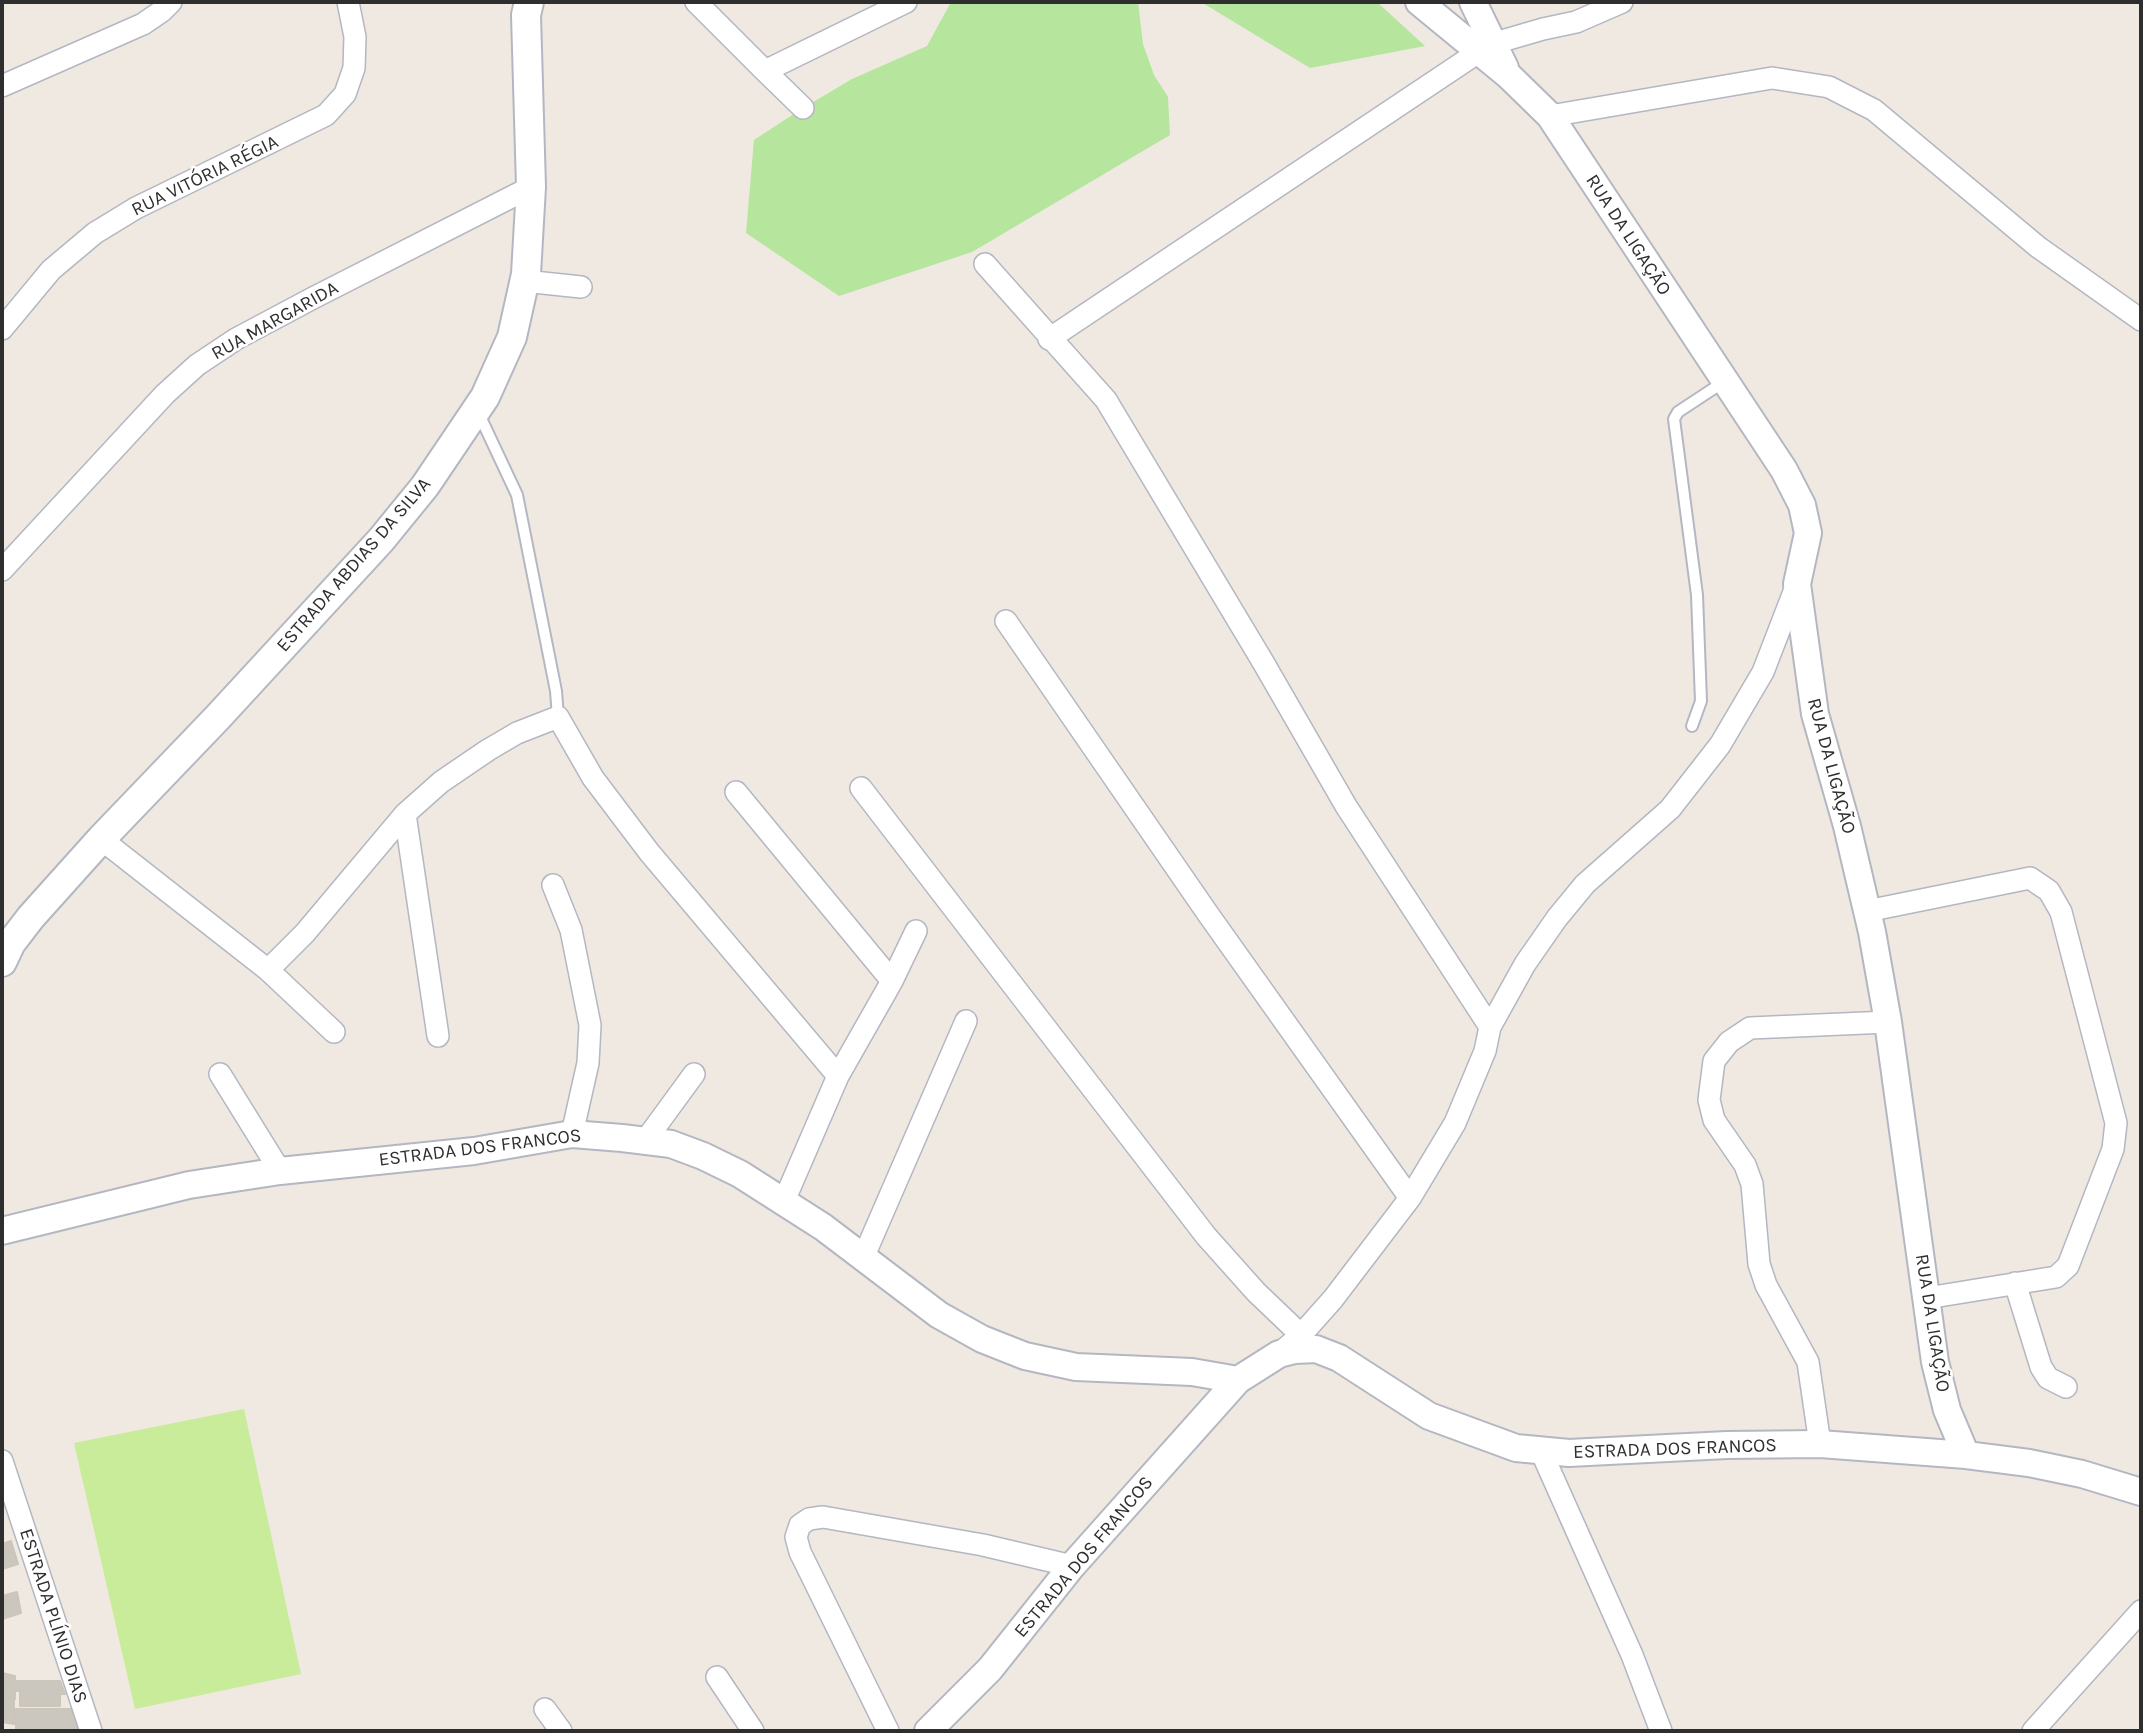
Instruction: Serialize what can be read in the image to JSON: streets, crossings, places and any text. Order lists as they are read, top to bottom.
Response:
{
  "streets": {
    "main road": ["ESTRADA ABDIAS DA SILVA"],
    "street": [
      "RUA VITÓRIA RÉGIA",
      "RUA DA LIGAÇÃO",
      "RUA MARGARIDA",
      "ESTRADA DOS FRANCOS",
      "ESTRADA PLÍNIO DIAS"
    ]
  },
  "crossings": [
    ["RUA DA LIGAÇÃO", "ESTRADA DOS FRANCOS"],
    ["RUA MARGARIDA", "ESTRADA ABDIAS DA SILVA"]
  ]
}
